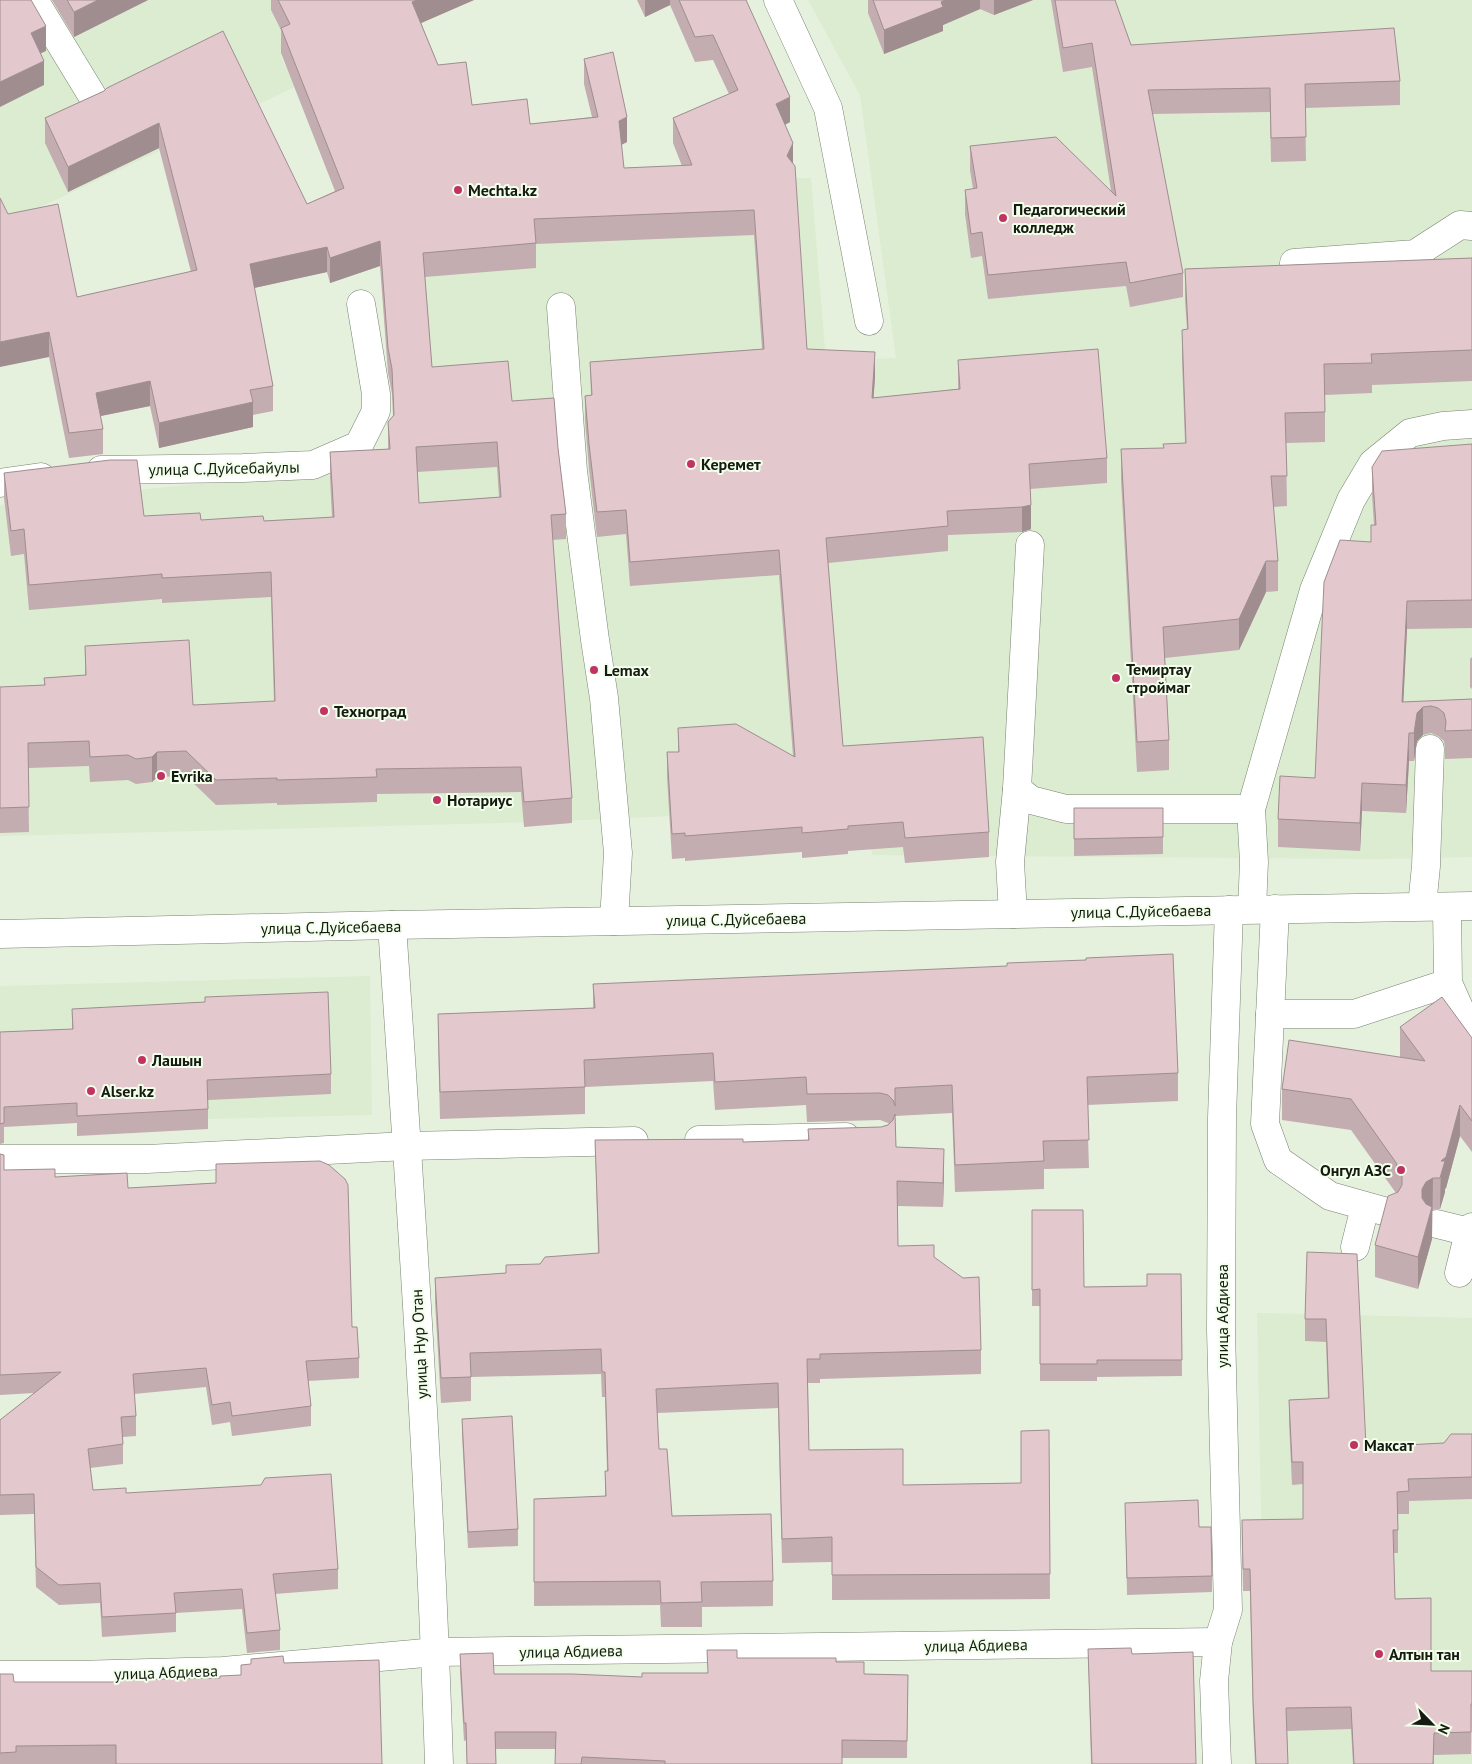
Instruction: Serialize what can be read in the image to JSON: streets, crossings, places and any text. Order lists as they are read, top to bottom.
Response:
{
  "streets": {
    "street": [
      "улица С.Дуйсебайулы",
      "улица С.Дуйсебаева",
      "улица Абдиева",
      "улица Нур Отан"
    ]
  },
  "crossings": [
    ["улица С.Дуйсебаева", "улица Абдиева"],
    ["улица С.Дуйсебаева", "улица Нур Отан"],
    ["улица Абдиева", "улица Нур Отан"]
  ],
  "places": [
    "Mechta.kz",
    "Педагогический колледж",
    "Керемет",
    "Lemax",
    "Темиртау строймаг",
    "Техноград",
    "Evrika",
    "Нотариус",
    "Лашын",
    "Alser.kz",
    "Онгул АЗС",
    "Максат",
    "Алтын тан"
  ],
  "north": "bottom right"
}
